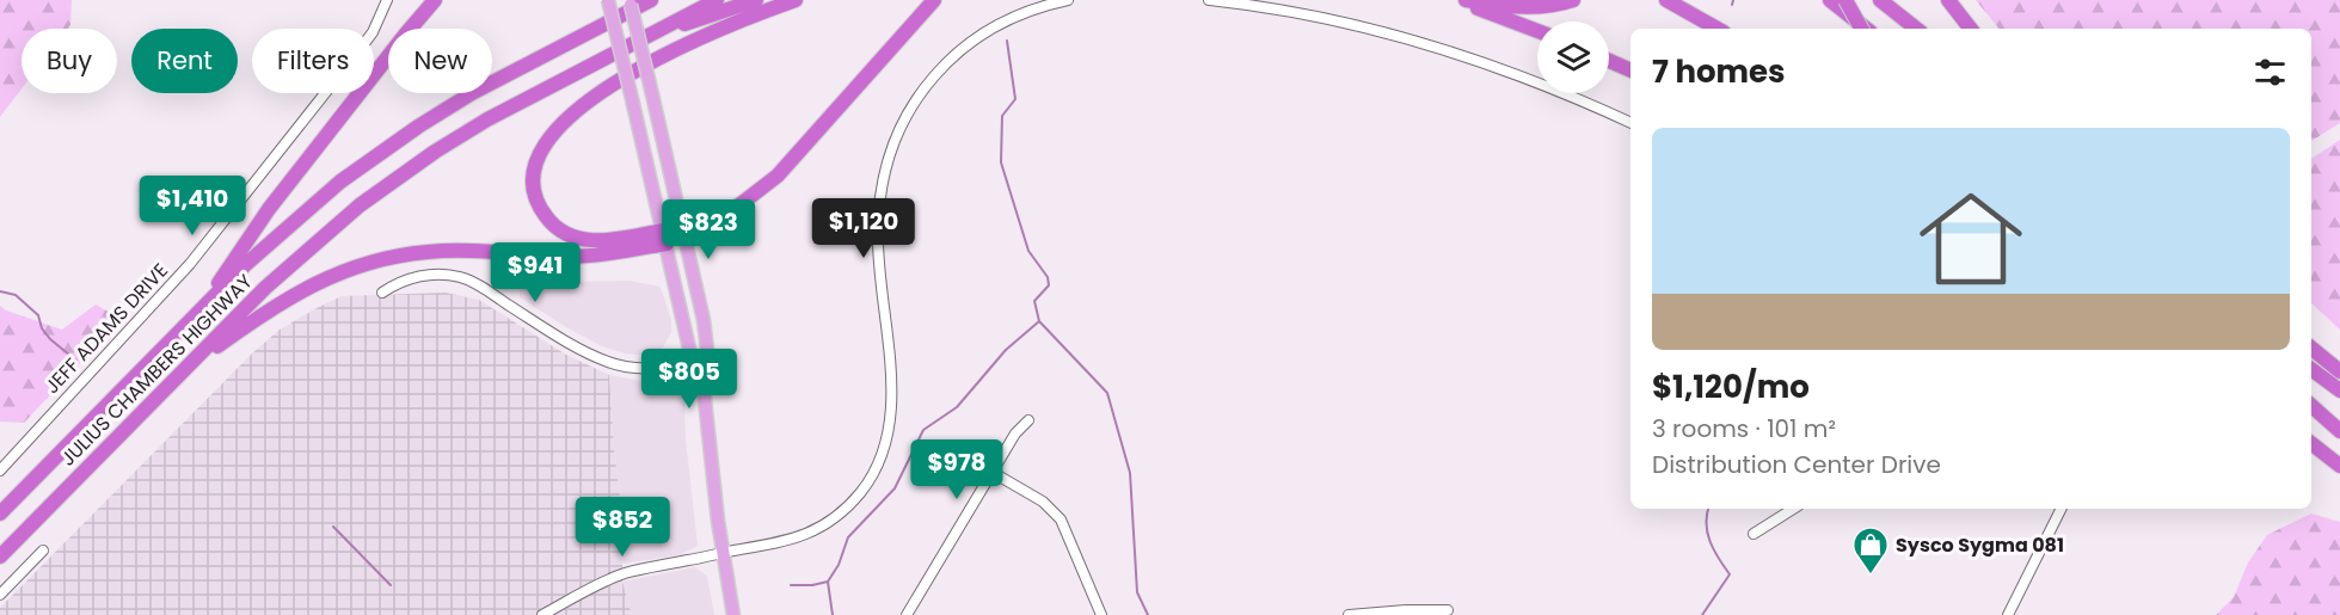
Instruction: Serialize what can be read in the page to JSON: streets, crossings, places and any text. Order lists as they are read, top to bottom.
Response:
{
  "streets": {
    "highway": ["JULIUS CHAMBERS HIGHWAY"],
    "street": ["JEFF ADAMS DRIVE"]
  },
  "places": {
    "shop": ["Sysco Sygma 081"]
  },
  "page": {
    "chip": [
      "Buy",
      "Rent",
      "Filters",
      "New"
    ],
    "heading": "7 homes",
    "list": [
      {
        "name": "$1,120/mo",
        "note": "3 rooms · 101 m² · Distribution Center Drive"
      }
    ],
    "price": [
      "$1,410",
      "$1,120",
      "$823",
      "$941",
      "$805",
      "$978",
      "$852"
    ]
  }
}
